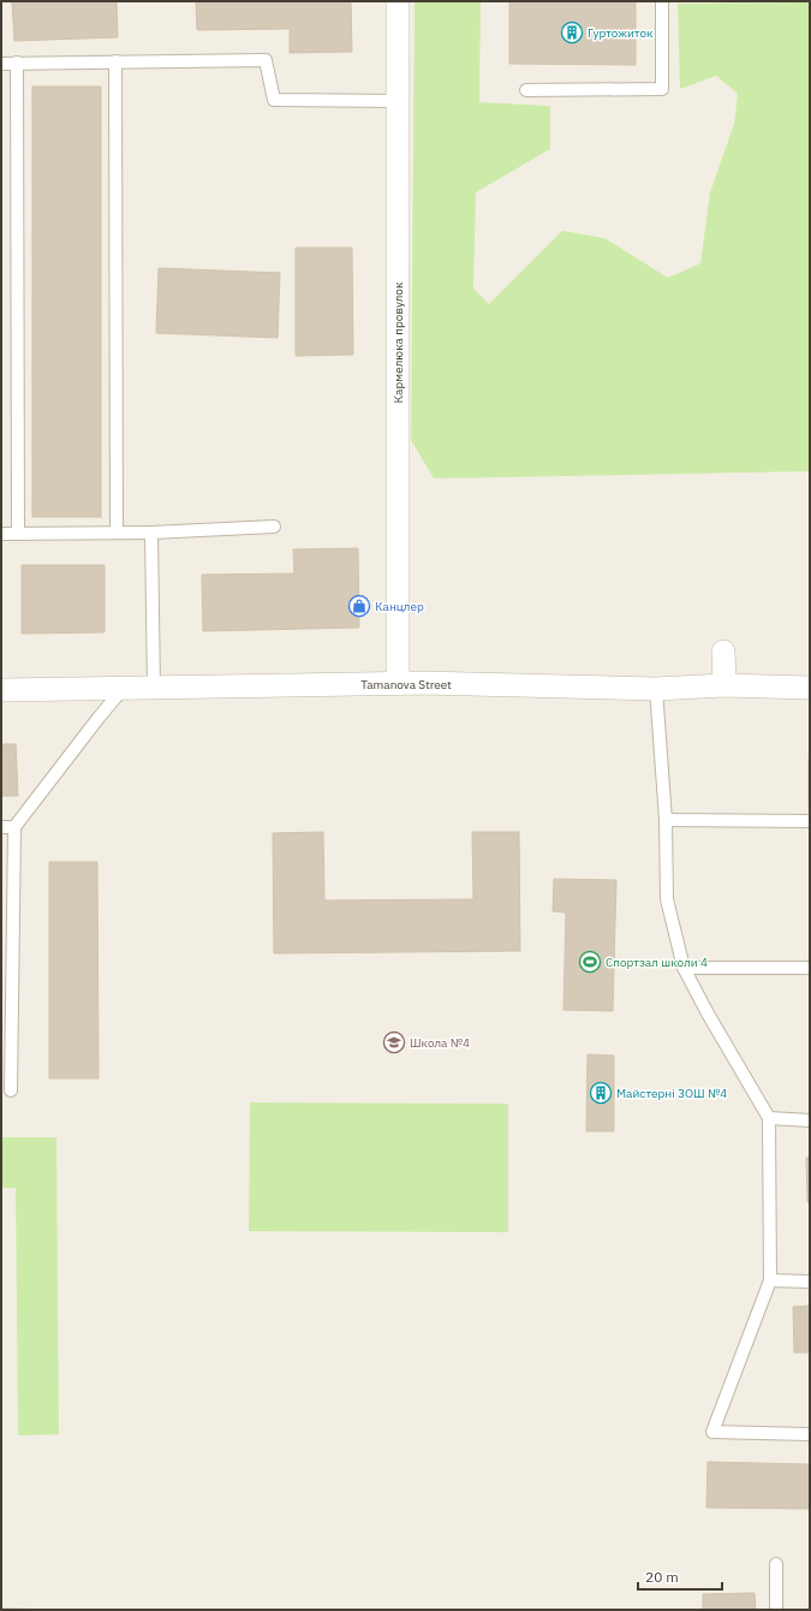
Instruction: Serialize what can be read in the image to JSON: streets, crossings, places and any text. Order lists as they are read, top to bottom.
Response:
{
  "streets": {
    "street": ["Кармелюка провулок", "Tamanova Street"]
  },
  "crossings": [
    ["Кармелюка провулок", "Tamanova Street"]
  ],
  "places": {
    "building": ["Гуртожиток", "Майстерні ЗОШ №4"],
    "shop": ["Канцлер"],
    "sports": ["Спортзал школи 4"],
    "school or university": ["Школа №4"]
  },
  "scale_bar": "20 m"
}
